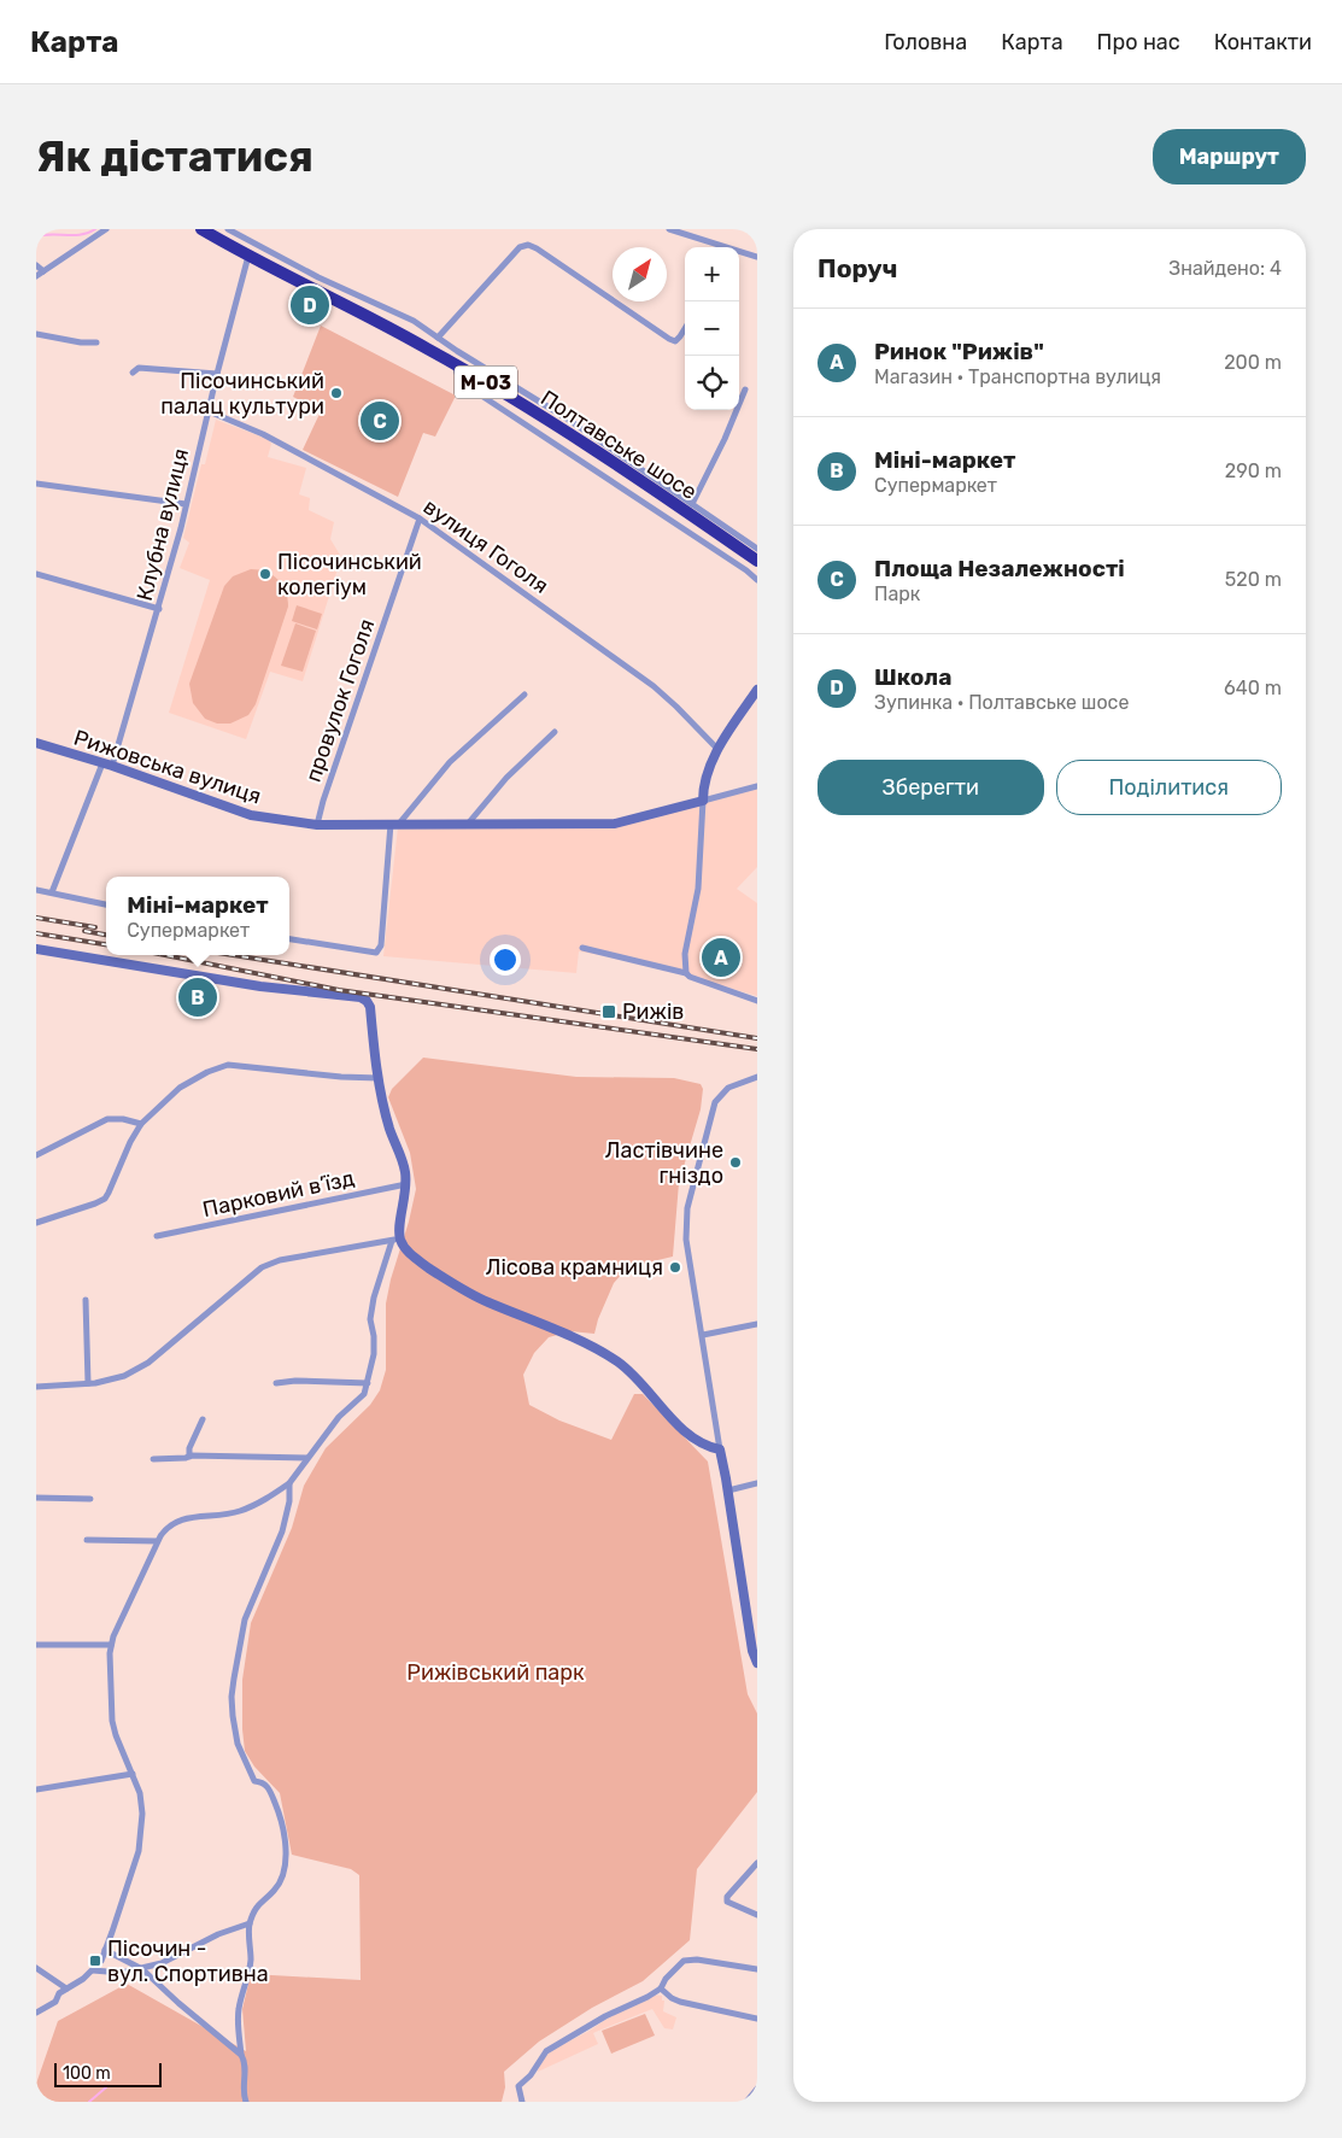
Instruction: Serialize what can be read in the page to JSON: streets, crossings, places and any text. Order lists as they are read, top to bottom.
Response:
{
  "streets": {
    "highway": ["М-03", "Полтавське шосе"],
    "street": [
      "Клубна вулиця",
      "вулиця Гоголя",
      "провулок Гоголя",
      "Рижовська вулиця",
      "Парковий в’їзд"
    ]
  },
  "crossings": [
    ["Полтавське шосе", "Клубна вулиця"],
    ["Клубна вулиця", "вулиця Гоголя"],
    ["Клубна вулиця", "Рижовська вулиця"],
    ["вулиця Гоголя", "провулок Гоголя"],
    ["провулок Гоголя", "Рижовська вулиця"]
  ],
  "parks": ["Рижівський парк"],
  "places": {
    "other": [
      "Пісочинський палац культури",
      "Пісочинський колегіум",
      "Ластівчине гніздо",
      "Лісова крамниця"
    ],
    "transit": ["Рижів", "Пісочин - вул. Спортивна"]
  },
  "scale_bar": "100 m",
  "north": "top right",
  "page": {
    "header": "Карта",
    "nav": [
      "Головна",
      "Карта",
      "Про нас",
      "Контакти"
    ],
    "buttons": [
      "Маршрут",
      ["Зберегти", "Поділитися"]
    ],
    "title": "Як дістатися",
    "heading": ["Поруч", "Знайдено: 4"],
    "map_buttons": ["+", "−"],
    "pins": [
      "D",
      "C",
      "A",
      "B"
    ],
    "list": [
      {
        "mark": "A",
        "name": "Ринок \"Рижів\"",
        "note": "Магазин · Транспортна вулиця",
        "value": "200 m"
      },
      {
        "mark": "B",
        "name": "Міні-маркет",
        "note": "Супермаркет",
        "value": "290 m"
      },
      {
        "mark": "C",
        "name": "Площа Незалежності",
        "note": "Парк",
        "value": "520 m"
      },
      {
        "mark": "D",
        "name": "Школа",
        "note": "Зупинка · Полтавське шосе",
        "value": "640 m"
      }
    ],
    "popup": ["Міні-маркет", "Супермаркет"],
    "scale": "100 m"
  }
}
